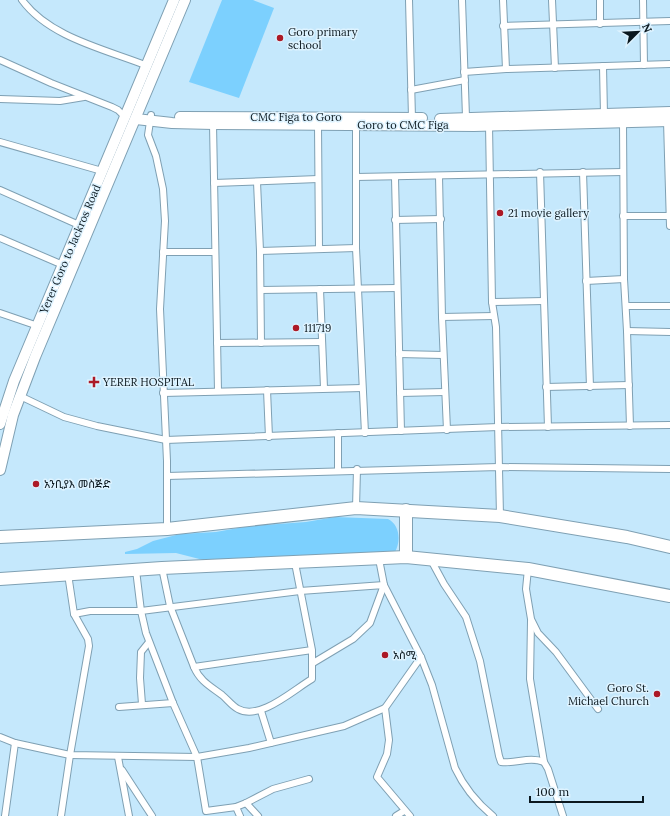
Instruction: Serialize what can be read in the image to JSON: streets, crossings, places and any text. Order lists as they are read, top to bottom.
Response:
{
  "streets": {
    "main road": ["CMC Figa to Goro", "Goro to CMC Figa", "Yerer Goro to Jackros Road"]
  },
  "crossings": [
    ["CMC Figa to Goro", "Goro to CMC Figa"]
  ],
  "places": {
    "other": [
      "Goro primary school",
      "21 movie gallery",
      "111719",
      "አንቢያእ መስጅድ",
      "አስሚ",
      "Goro St. Michael Church"
    ],
    "health": ["YERER HOSPITAL"]
  },
  "scale_bar": "100 m",
  "north": "top right"
}
